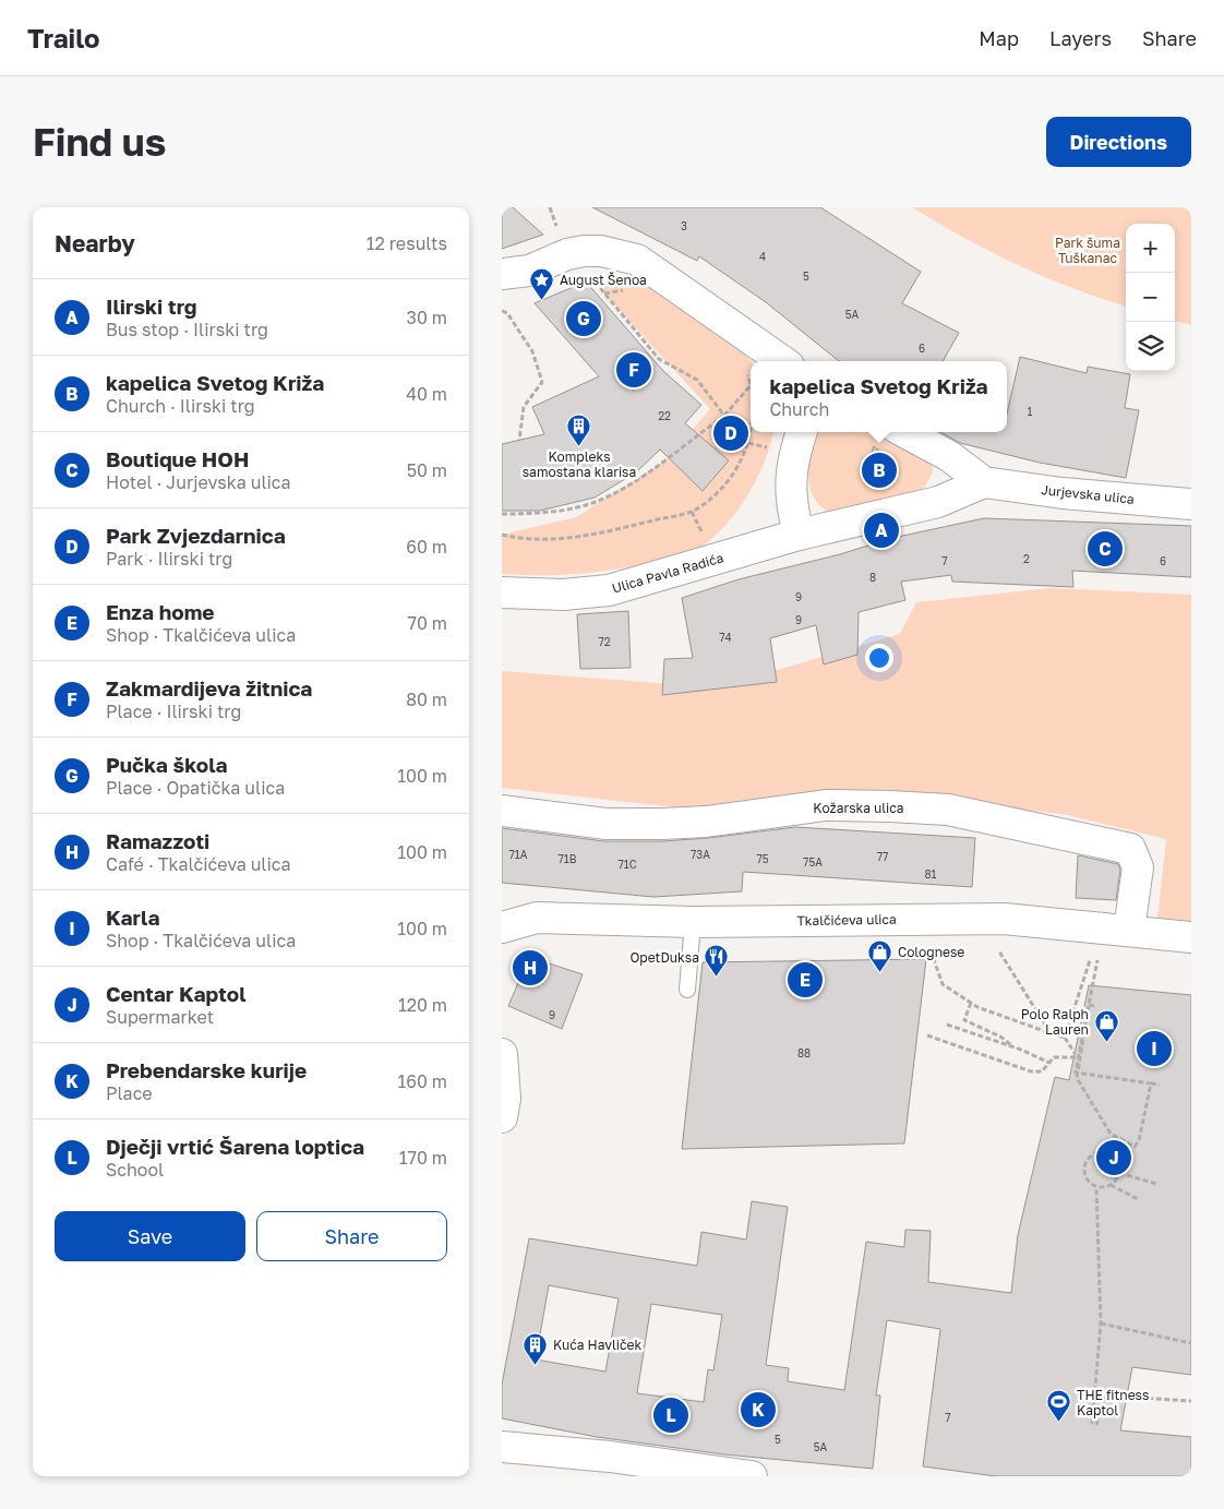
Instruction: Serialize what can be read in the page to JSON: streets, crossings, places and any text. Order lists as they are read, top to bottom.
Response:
{
  "streets": {
    "street": [
      "Jurjevska ulica",
      "Ulica Pavla Radića",
      "Kožarska ulica",
      "Tkalčićeva ulica"
    ]
  },
  "crossings": [
    ["Jurjevska ulica", "Ulica Pavla Radića"],
    ["Kožarska ulica", "Tkalčićeva ulica"]
  ],
  "parks": ["Park šuma Tuškanac"],
  "places": {
    "place": ["August Šenoa"],
    "building": ["Kompleks samostana klarisa", "Kuća Havliček"],
    "shop": ["Colognese", "Polo Ralph Lauren"],
    "restaurant": ["OpetDuksa"],
    "sports": ["THE fitness Kaptol"]
  },
  "house_numbers": [
    "3",
    "4",
    "5",
    "5A",
    "6",
    "1",
    "22",
    "2",
    "7",
    "6",
    "8",
    "9",
    "9",
    "74",
    "72",
    "71A",
    "73A",
    "77",
    "71B",
    "75",
    "75A",
    "71C",
    "81",
    "9",
    "88",
    "7",
    "5",
    "5A"
  ],
  "page": {
    "header": "Trailo",
    "nav": ["Map", "Layers", "Share"],
    "buttons": [
      "Directions",
      ["Save", "Share"]
    ],
    "title": "Find us",
    "heading": ["Nearby", "12 results"],
    "map_buttons": ["+", "−"],
    "list": [
      {
        "mark": "A",
        "name": "Ilirski trg",
        "note": "Bus stop · Ilirski trg",
        "value": "30 m"
      },
      {
        "mark": "B",
        "name": "kapelica Svetog Križa",
        "note": "Church · Ilirski trg",
        "value": "40 m"
      },
      {
        "mark": "C",
        "name": "Boutique HOH",
        "note": "Hotel · Jurjevska ulica",
        "value": "50 m"
      },
      {
        "mark": "D",
        "name": "Park Zvjezdarnica",
        "note": "Park · Ilirski trg",
        "value": "60 m"
      },
      {
        "mark": "E",
        "name": "Enza home",
        "note": "Shop · Tkalčićeva ulica",
        "value": "70 m"
      },
      {
        "mark": "F",
        "name": "Zakmardijeva žitnica",
        "note": "Place · Ilirski trg",
        "value": "80 m"
      },
      {
        "mark": "G",
        "name": "Pučka škola",
        "note": "Place · Opatička ulica",
        "value": "100 m"
      },
      {
        "mark": "H",
        "name": "Ramazzoti",
        "note": "Café · Tkalčićeva ulica",
        "value": "100 m"
      },
      {
        "mark": "I",
        "name": "Karla",
        "note": "Shop · Tkalčićeva ulica",
        "value": "100 m"
      },
      {
        "mark": "J",
        "name": "Centar Kaptol",
        "note": "Supermarket",
        "value": "120 m"
      },
      {
        "mark": "K",
        "name": "Prebendarske kurije",
        "note": "Place",
        "value": "160 m"
      },
      {
        "mark": "L",
        "name": "Dječji vrtić Šarena loptica",
        "note": "School",
        "value": "170 m"
      }
    ],
    "pins": [
      "G",
      "F",
      "D",
      "B",
      "A",
      "C",
      "H",
      "E",
      "I",
      "J",
      "K",
      "L"
    ],
    "popup": ["kapelica Svetog Križa", "Church"]
  }
}
